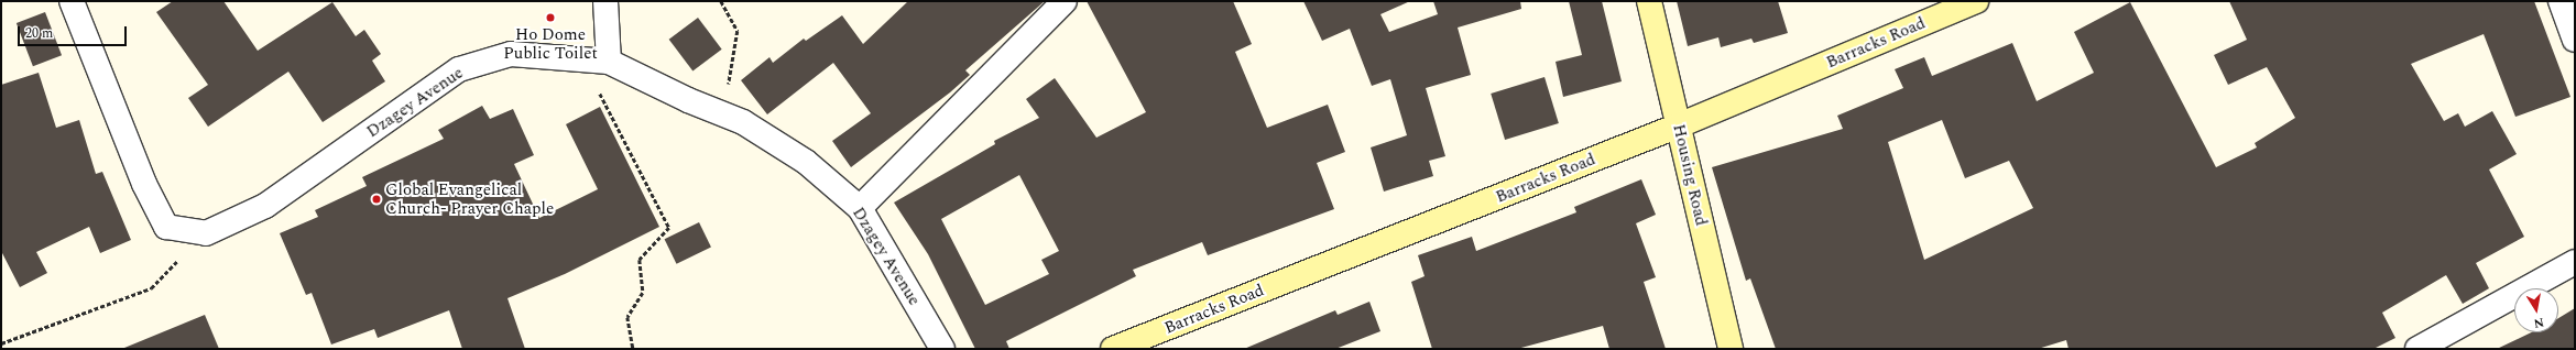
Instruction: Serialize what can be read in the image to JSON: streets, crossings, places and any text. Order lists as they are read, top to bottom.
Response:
{
  "streets": {
    "street": ["Barracks Road", "Dzagey Avenue", "Housing Road"]
  },
  "crossings": [
    ["Barracks Road", "Housing Road"]
  ],
  "places": ["Ho Dome Public Toilet", "Global Evangelical Church- Prayer Chaple"],
  "scale_bar": "20 m",
  "north": "bottom"
}
